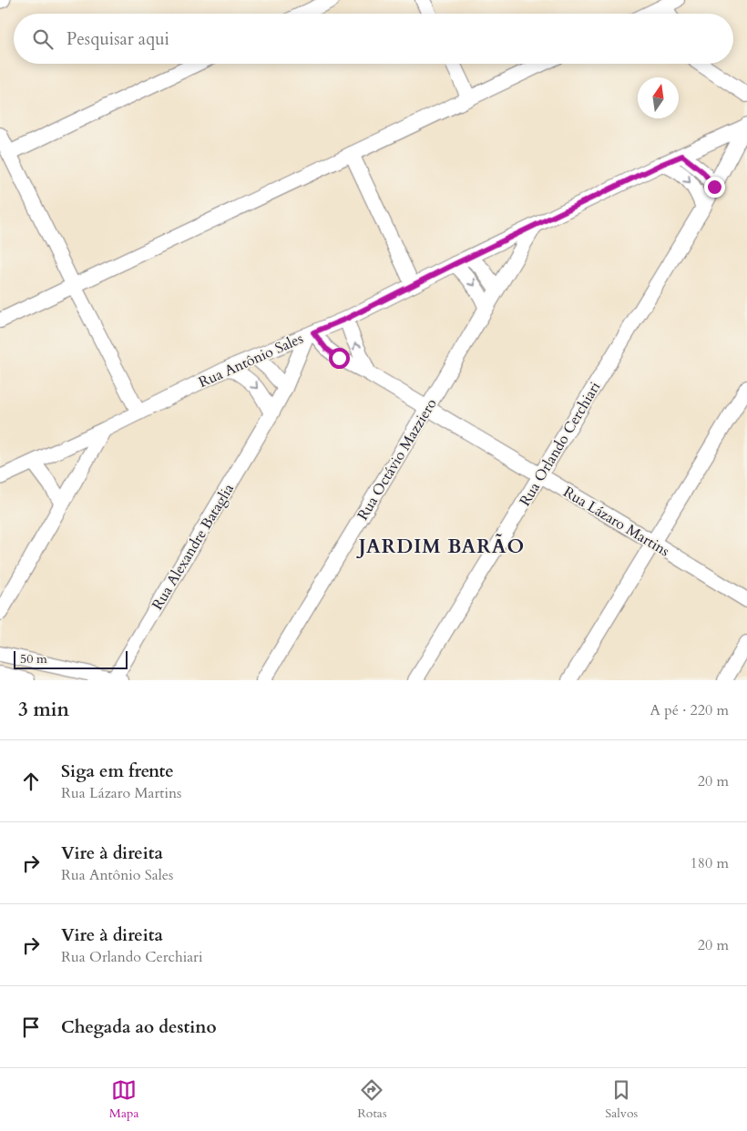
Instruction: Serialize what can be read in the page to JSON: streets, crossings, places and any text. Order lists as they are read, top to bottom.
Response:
{
  "streets": {
    "street": [
      "Rua Antônio Sales",
      "Rua Orlando Cerchiari",
      "Rua Octávio Mazziero",
      "Rua Lázaro Martins",
      "Rua Alexandre Bataglia"
    ]
  },
  "crossings": [
    ["Rua Antônio Sales", "Rua Orlando Cerchiari"],
    ["Rua Antônio Sales", "Rua Octávio Mazziero"],
    ["Rua Antônio Sales", "Rua Lázaro Martins"],
    ["Rua Antônio Sales", "Rua Alexandre Bataglia"],
    ["Rua Orlando Cerchiari", "Rua Lázaro Martins"],
    ["Rua Octávio Mazziero", "Rua Lázaro Martins"],
    ["Rua Lázaro Martins", "Rua Alexandre Bataglia"]
  ],
  "districts": ["JARDIM BARÃO"],
  "scale_bar": "50 m",
  "north": "top",
  "page": {
    "search": "Pesquisar aqui",
    "scale": "50 m",
    "heading": ["3 min", "A pé · 220 m"],
    "list": [
      ["Siga em frente", "Rua Lázaro Martins", "20 m"],
      ["Vire à direita", "Rua Antônio Sales", "180 m"],
      ["Vire à direita", "Rua Orlando Cerchiari", "20 m"],
      "Chegada ao destino"
    ],
    "nav": ["Mapa", "Rotas", "Salvos"]
  }
}
